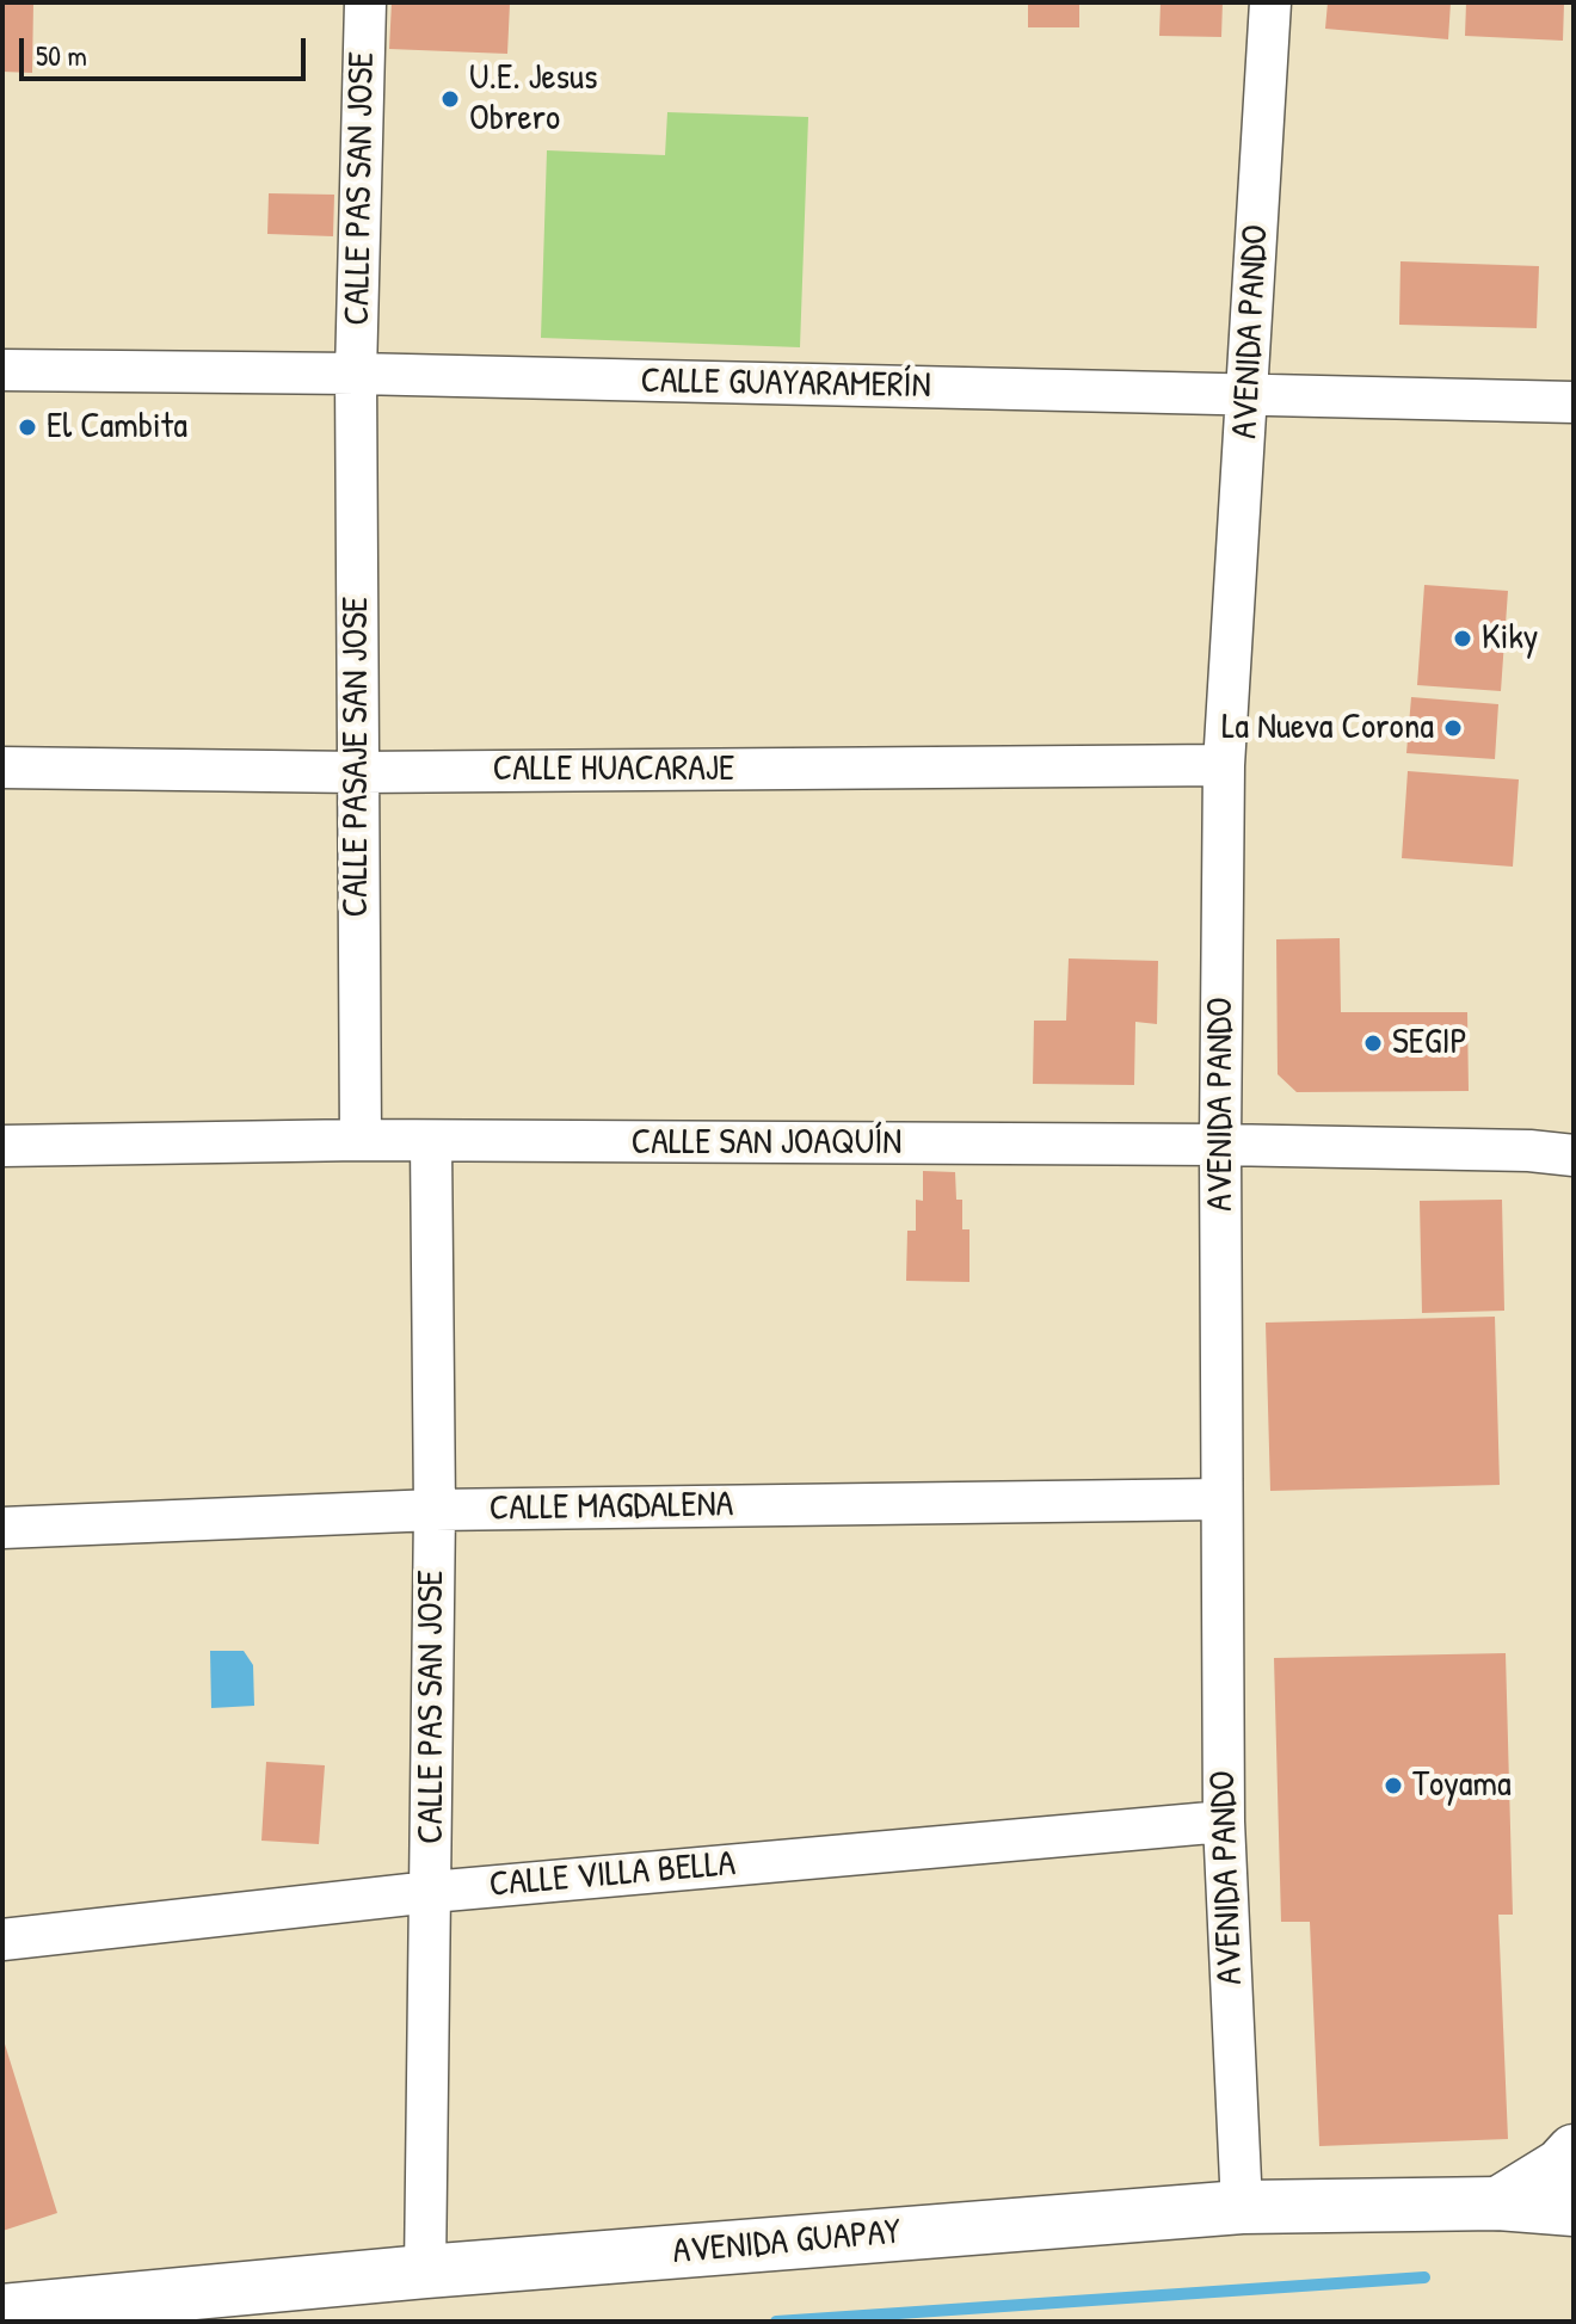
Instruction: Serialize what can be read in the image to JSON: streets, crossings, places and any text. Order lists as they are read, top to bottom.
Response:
{
  "streets": {
    "main road": ["AVENIDA GUAPAY"],
    "street": [
      "CALLE PAS SAN JOSE",
      "AVENIDA PANDO",
      "CALLE GUAYARAMERÍN",
      "CALLE PASAJE SAN JOSE",
      "CALLE HUACARAJE",
      "CALLE SAN JOAQUÍN",
      "CALLE MAGDALENA",
      "CALLE VILLA BELLA"
    ]
  },
  "crossings": [
    ["CALLE PAS SAN JOSE", "CALLE GUAYARAMERÍN"],
    ["CALLE PAS SAN JOSE", "CALLE PASAJE SAN JOSE"],
    ["CALLE PAS SAN JOSE", "CALLE SAN JOAQUÍN"],
    ["CALLE PAS SAN JOSE", "CALLE MAGDALENA"],
    ["CALLE PAS SAN JOSE", "CALLE VILLA BELLA"],
    ["CALLE PAS SAN JOSE", "AVENIDA GUAPAY"],
    ["AVENIDA PANDO", "CALLE GUAYARAMERÍN"],
    ["AVENIDA PANDO", "CALLE HUACARAJE"],
    ["AVENIDA PANDO", "CALLE SAN JOAQUÍN"],
    ["AVENIDA PANDO", "CALLE MAGDALENA"],
    ["AVENIDA PANDO", "CALLE VILLA BELLA"],
    ["AVENIDA PANDO", "AVENIDA GUAPAY"],
    ["CALLE GUAYARAMERÍN", "CALLE PASAJE SAN JOSE"],
    ["CALLE PASAJE SAN JOSE", "CALLE HUACARAJE"],
    ["CALLE PASAJE SAN JOSE", "CALLE SAN JOAQUÍN"]
  ],
  "places": [
    "U.E. Jesus Obrero",
    "El Cambita",
    "Kiky",
    "La Nueva Corona",
    "SEGIP",
    "Toyama"
  ],
  "scale_bar": "50 m"
}
